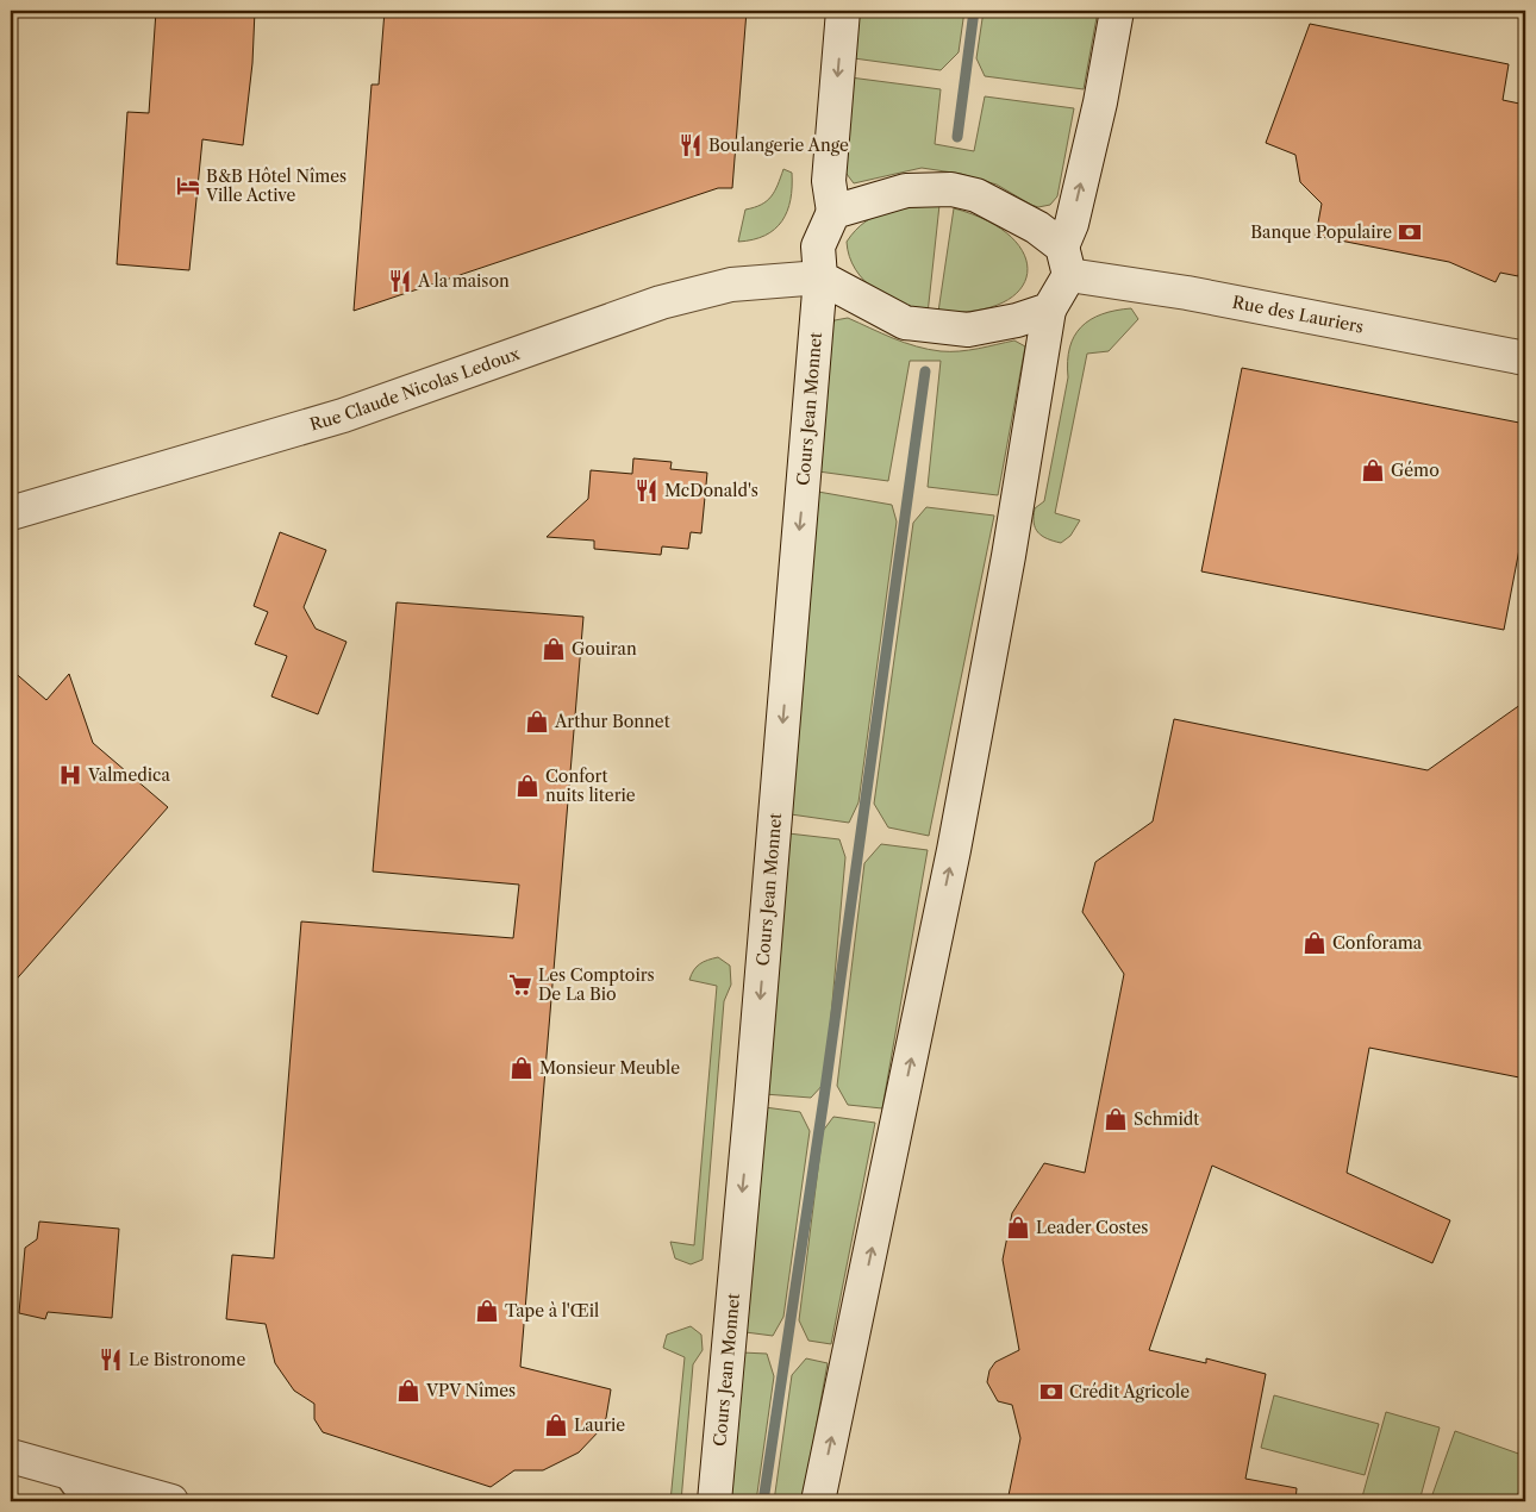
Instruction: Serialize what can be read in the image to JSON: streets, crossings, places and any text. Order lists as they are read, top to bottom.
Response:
{
  "streets": {
    "main road": ["Rue des Lauriers", "Rue Claude Nicolas Ledoux", "Cours Jean Monnet"]
  },
  "crossings": [
    ["Rue Claude Nicolas Ledoux", "Cours Jean Monnet"]
  ],
  "places": {
    "restaurant": [
      "Boulangerie Ange",
      "A la maison",
      "McDonald's",
      "Le Bistronome"
    ],
    "hotel": ["B&B Hôtel Nîmes Ville Active"],
    "bank": ["Banque Populaire", "Crédit Agricole"],
    "shop": [
      "Gémo",
      "Gouiran",
      "Arthur Bonnet",
      "Confort nuits literie",
      "Conforama",
      "Monsieur Meuble",
      "Schmidt",
      "Leader Costes",
      "Tape à l'Œil",
      "VPV Nîmes",
      "Laurie"
    ],
    "hospital": ["Valmedica"],
    "supermarket": ["Les Comptoirs De La Bio"]
  }
}
